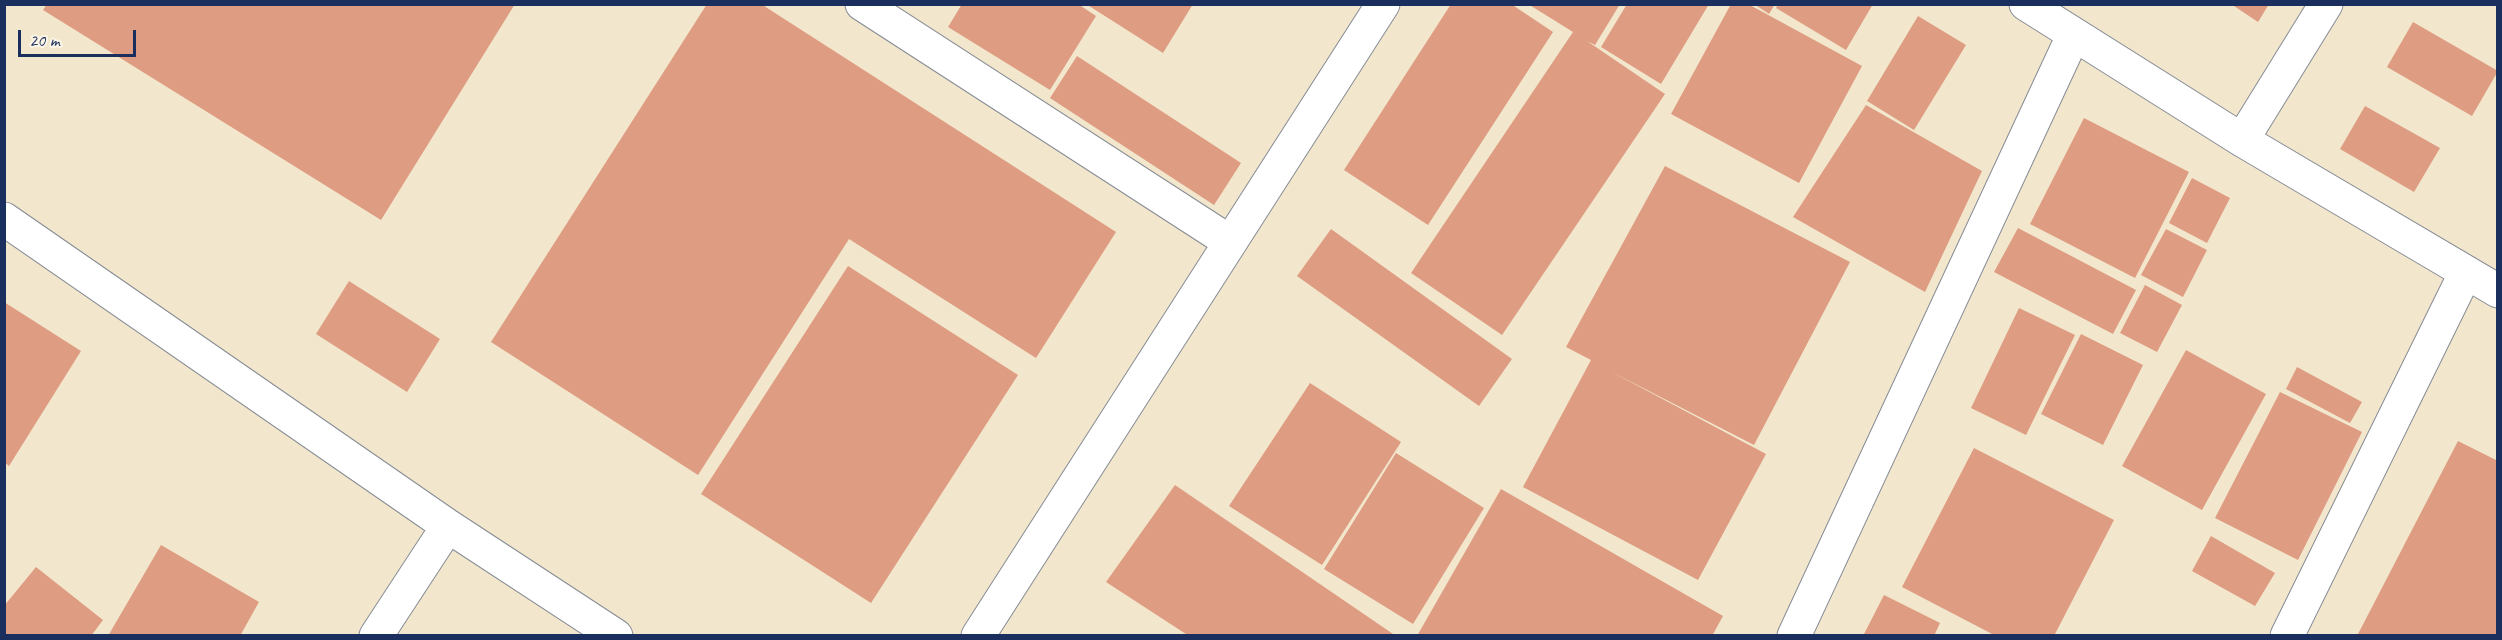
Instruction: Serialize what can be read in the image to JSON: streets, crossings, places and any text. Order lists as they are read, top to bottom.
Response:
{
  "scale_bar": "20 m"
}
